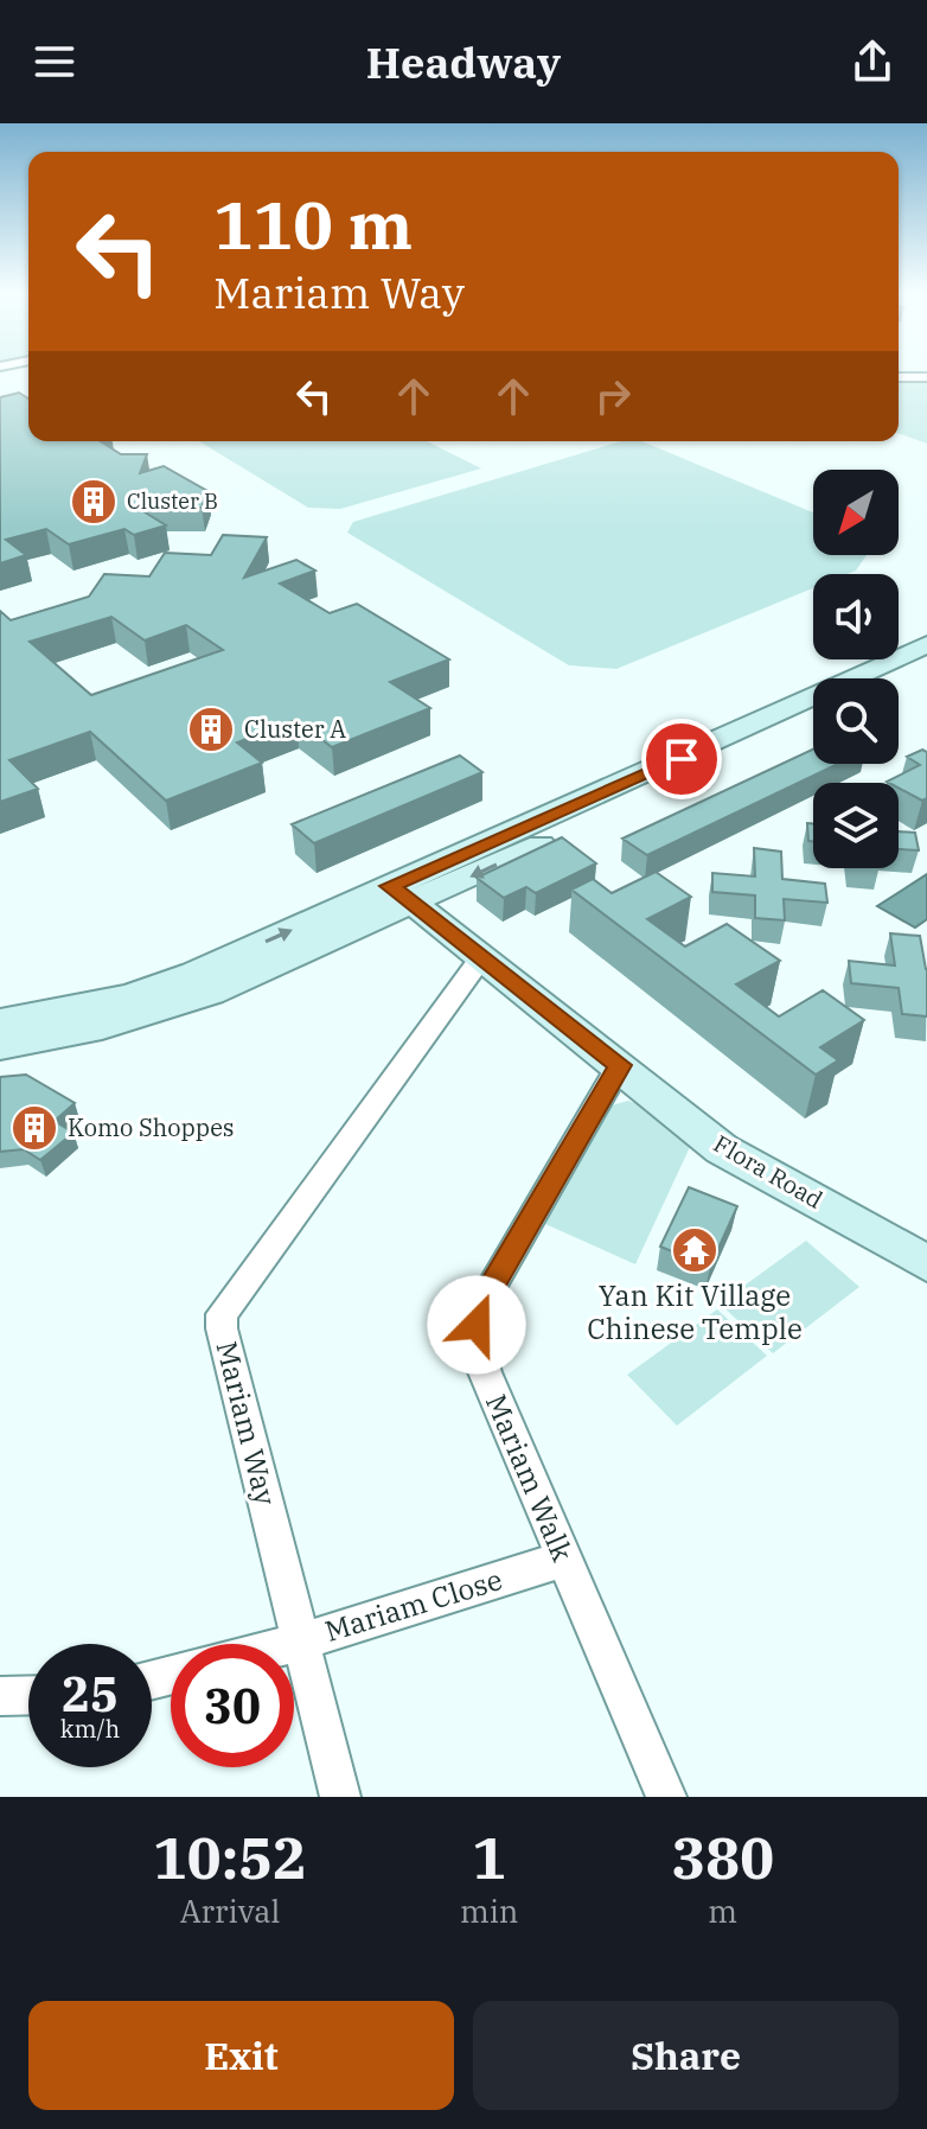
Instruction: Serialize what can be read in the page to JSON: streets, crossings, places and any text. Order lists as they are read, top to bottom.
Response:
{
  "streets": {
    "street": [
      "Flora Road",
      "Mariam Way",
      "Mariam Walk",
      "Mariam Close"
    ]
  },
  "crossings": [
    ["Flora Road", "Mariam Walk"],
    ["Mariam Way", "Mariam Close"],
    ["Mariam Walk", "Mariam Close"]
  ],
  "places": {
    "building": ["Cluster B", "Cluster A", "Komo Shoppes"],
    "temple": ["Yan Kit Village Chinese Temple"]
  },
  "north": "bottom left",
  "page": {
    "header": "Headway",
    "turn": ["110 m", "Mariam Way"],
    "speed": "25 km/h",
    "limit": "30",
    "eta": [
      "10:52",
      "Arrival",
      "1",
      "min",
      "380",
      "m"
    ],
    "buttons": ["Exit", "Share"]
  }
}
